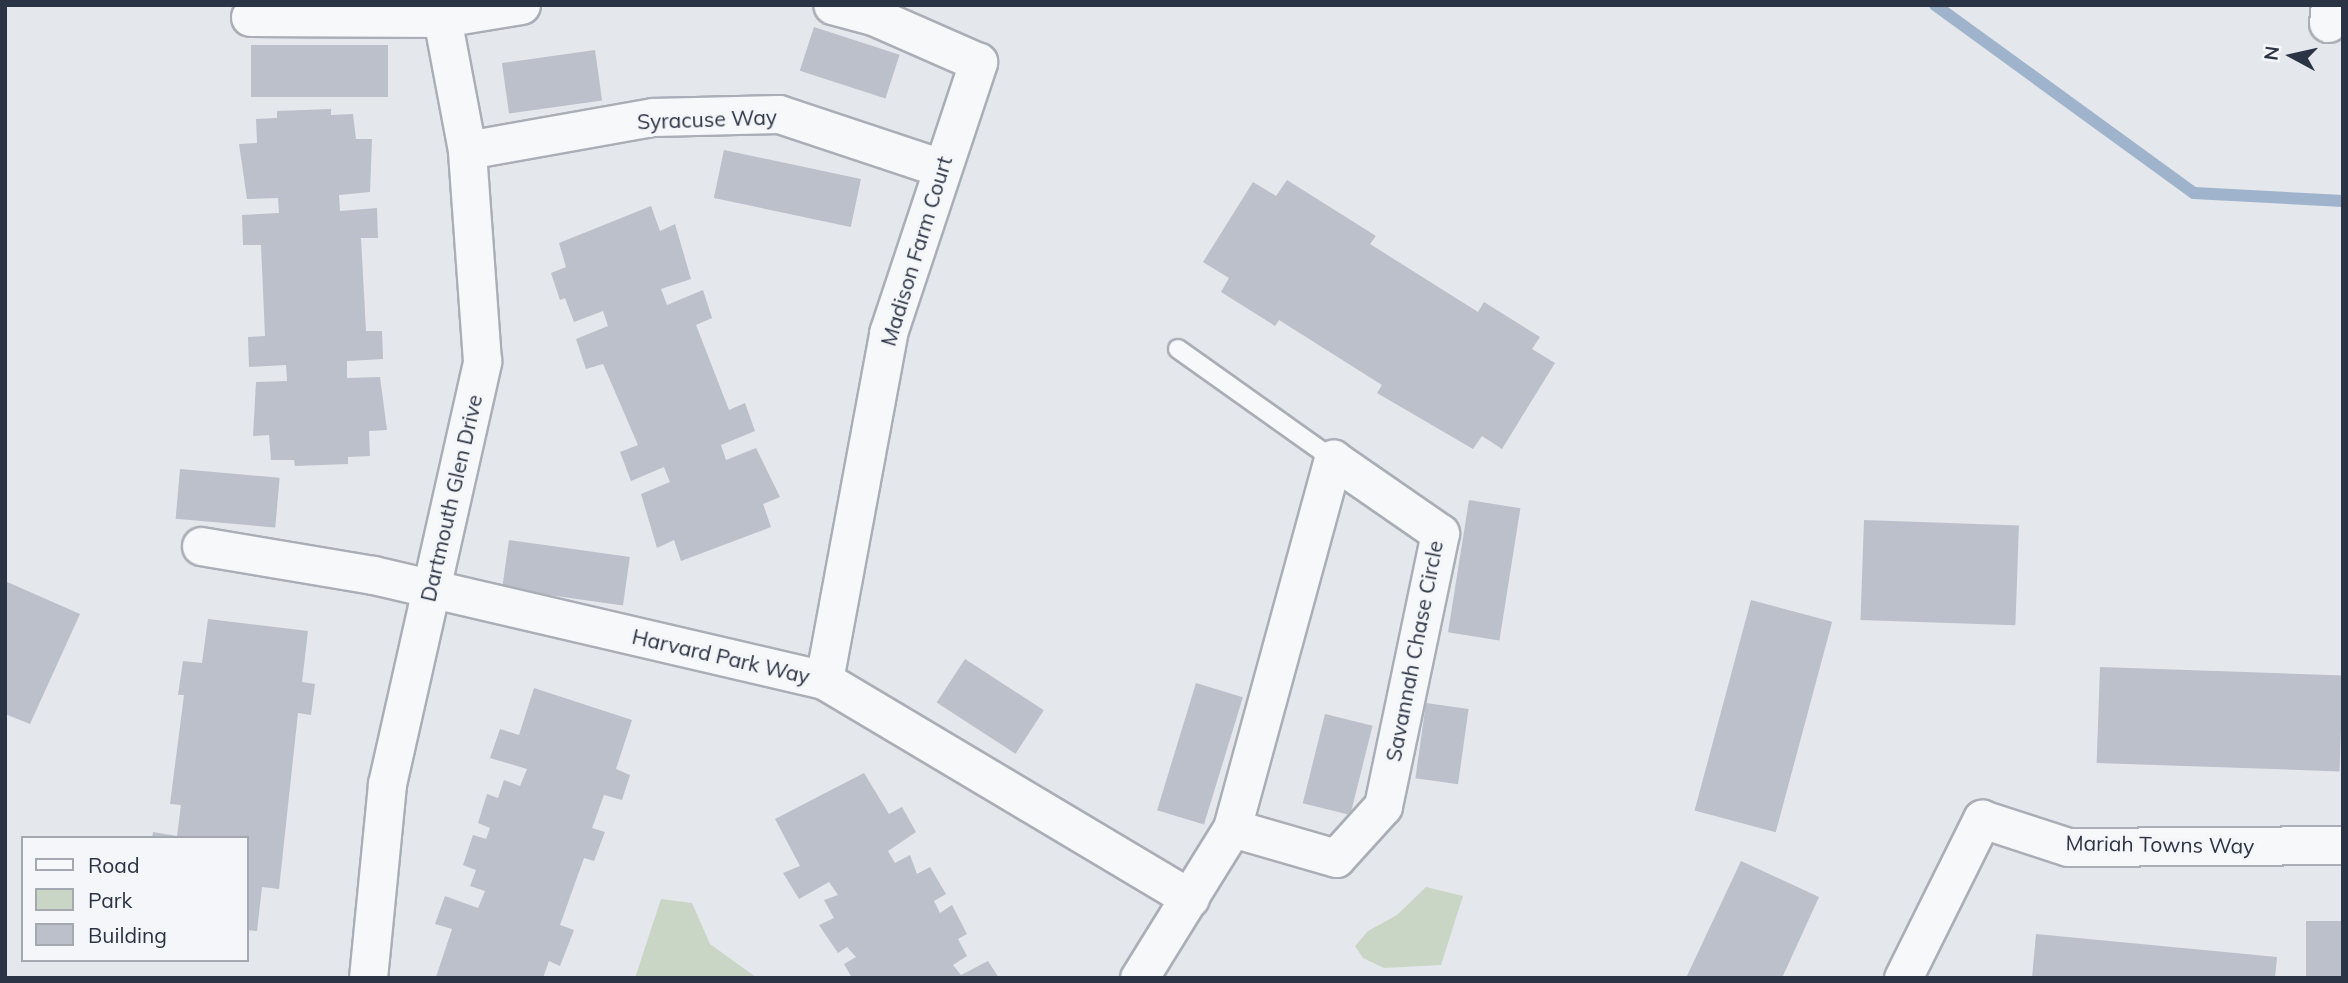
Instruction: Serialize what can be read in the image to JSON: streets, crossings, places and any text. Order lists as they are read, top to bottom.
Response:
{
  "streets": {
    "street": [
      "Syracuse Way",
      "Madison Farm Court",
      "Dartmouth Glen Drive",
      "Savannah Chase Circle",
      "Harvard Park Way",
      "Mariah Towns Way"
    ]
  },
  "crossings": [
    ["Syracuse Way", "Madison Farm Court"],
    ["Syracuse Way", "Dartmouth Glen Drive"],
    ["Madison Farm Court", "Harvard Park Way"],
    ["Dartmouth Glen Drive", "Harvard Park Way"]
  ],
  "legend": ["Road", "Park", "Building"],
  "north": "left"
}
